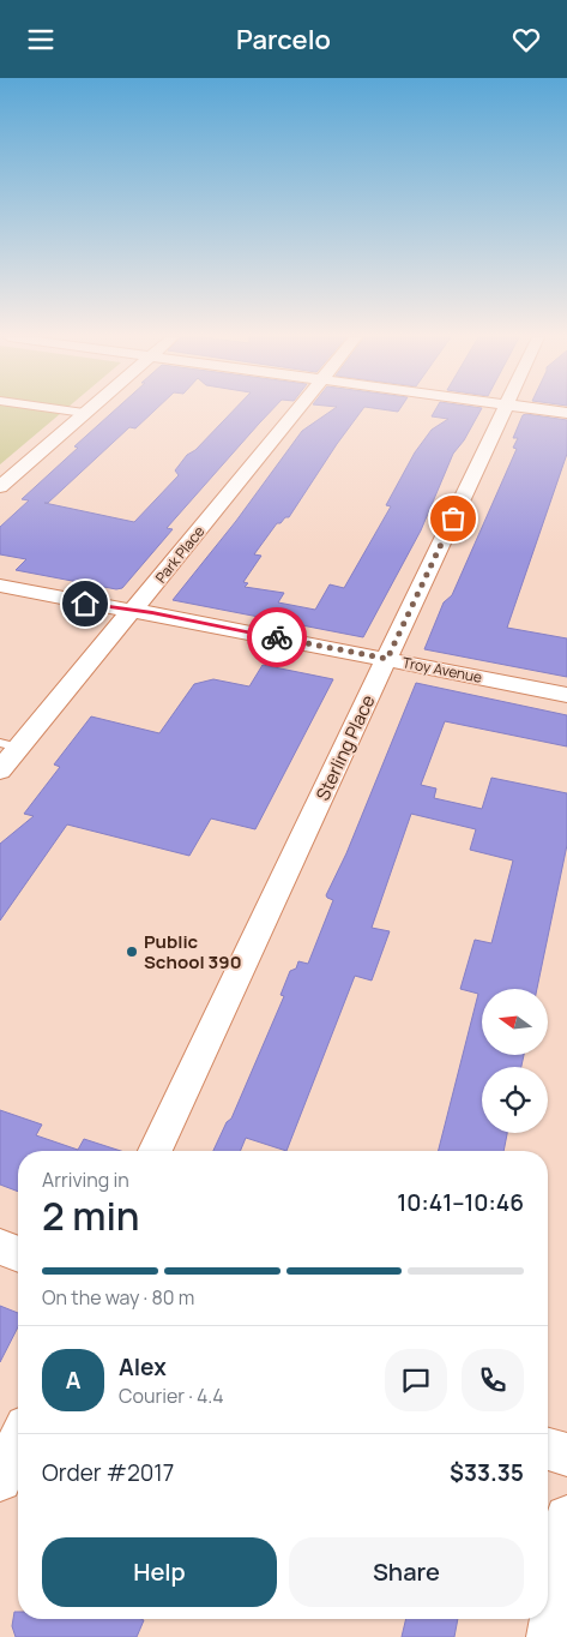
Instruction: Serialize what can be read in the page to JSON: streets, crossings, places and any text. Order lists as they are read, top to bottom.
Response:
{
  "streets": {
    "street": ["Park Place", "Troy Avenue", "Sterling Place"]
  },
  "crossings": [
    ["Park Place", "Troy Avenue"],
    ["Troy Avenue", "Sterling Place"]
  ],
  "places": ["Public School 390"],
  "north": "left",
  "page": {
    "header": "Parcelo",
    "heading": ["2 min", "Arriving in", "10:41–10:46"],
    "panel": [
      "Alex",
      "Courier · 4.4",
      "Order #2017",
      "$33.35"
    ],
    "bar": "On the way · 80 m",
    "round": "A",
    "buttons": ["Help", "Share"]
  }
}
